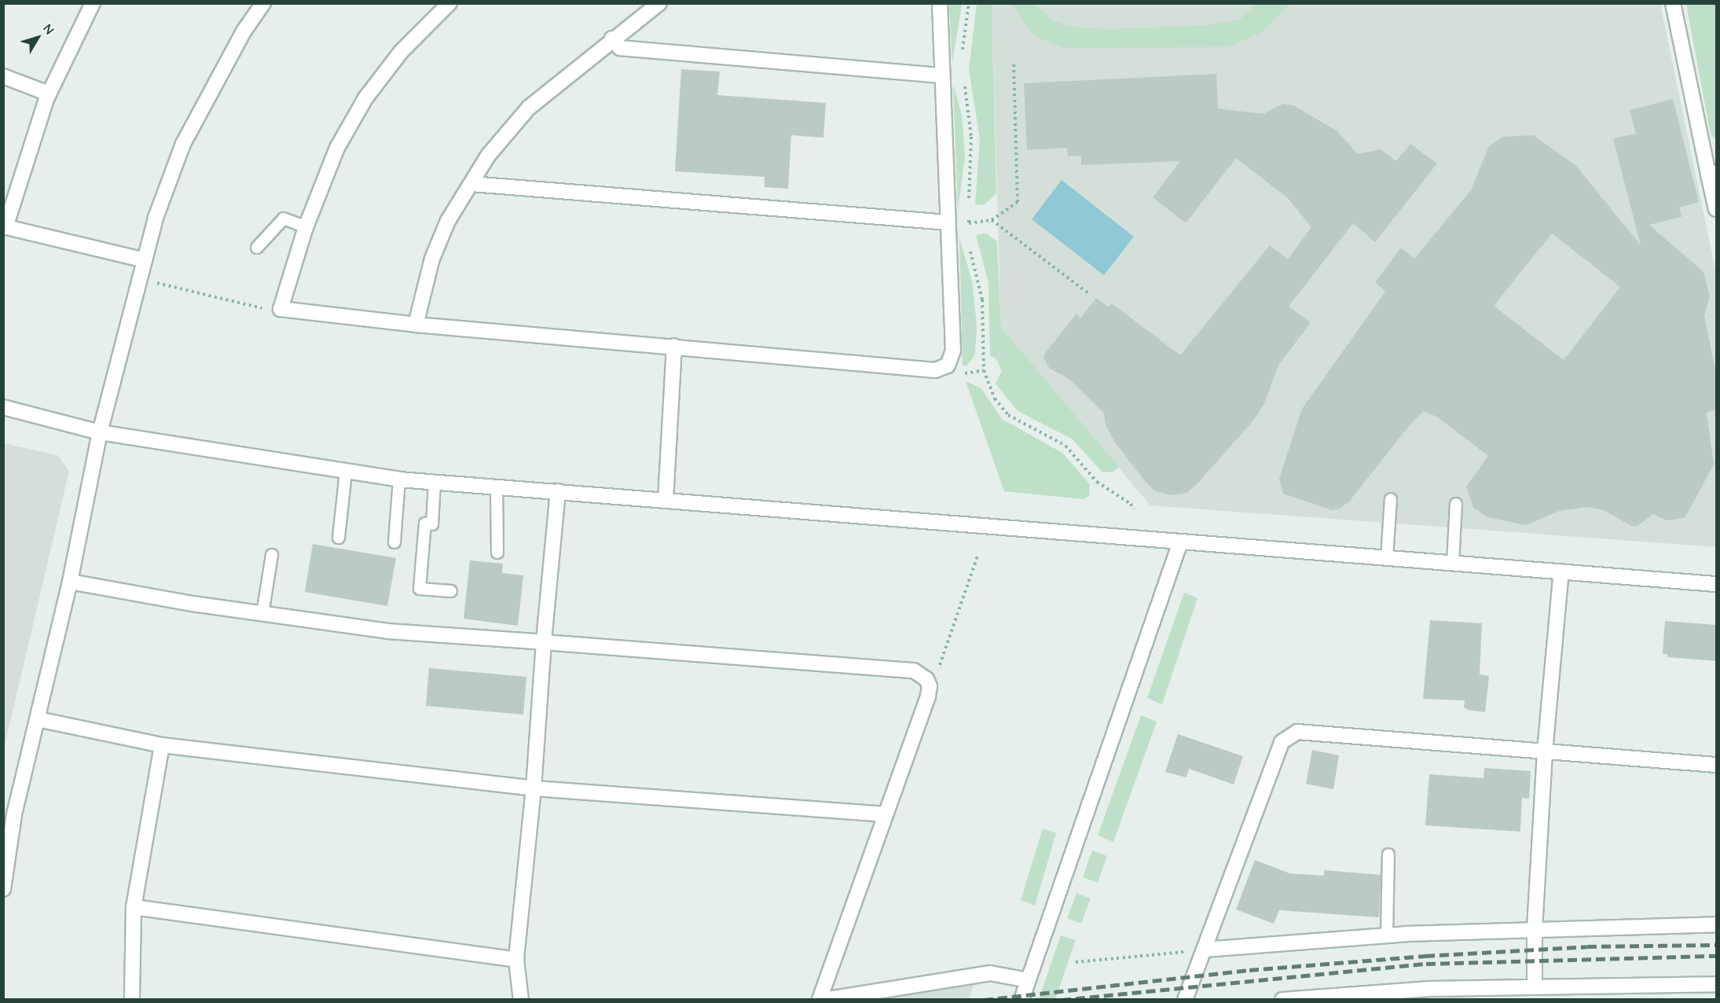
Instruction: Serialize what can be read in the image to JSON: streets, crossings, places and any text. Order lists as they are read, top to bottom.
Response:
{
  "north": "top right"
}
